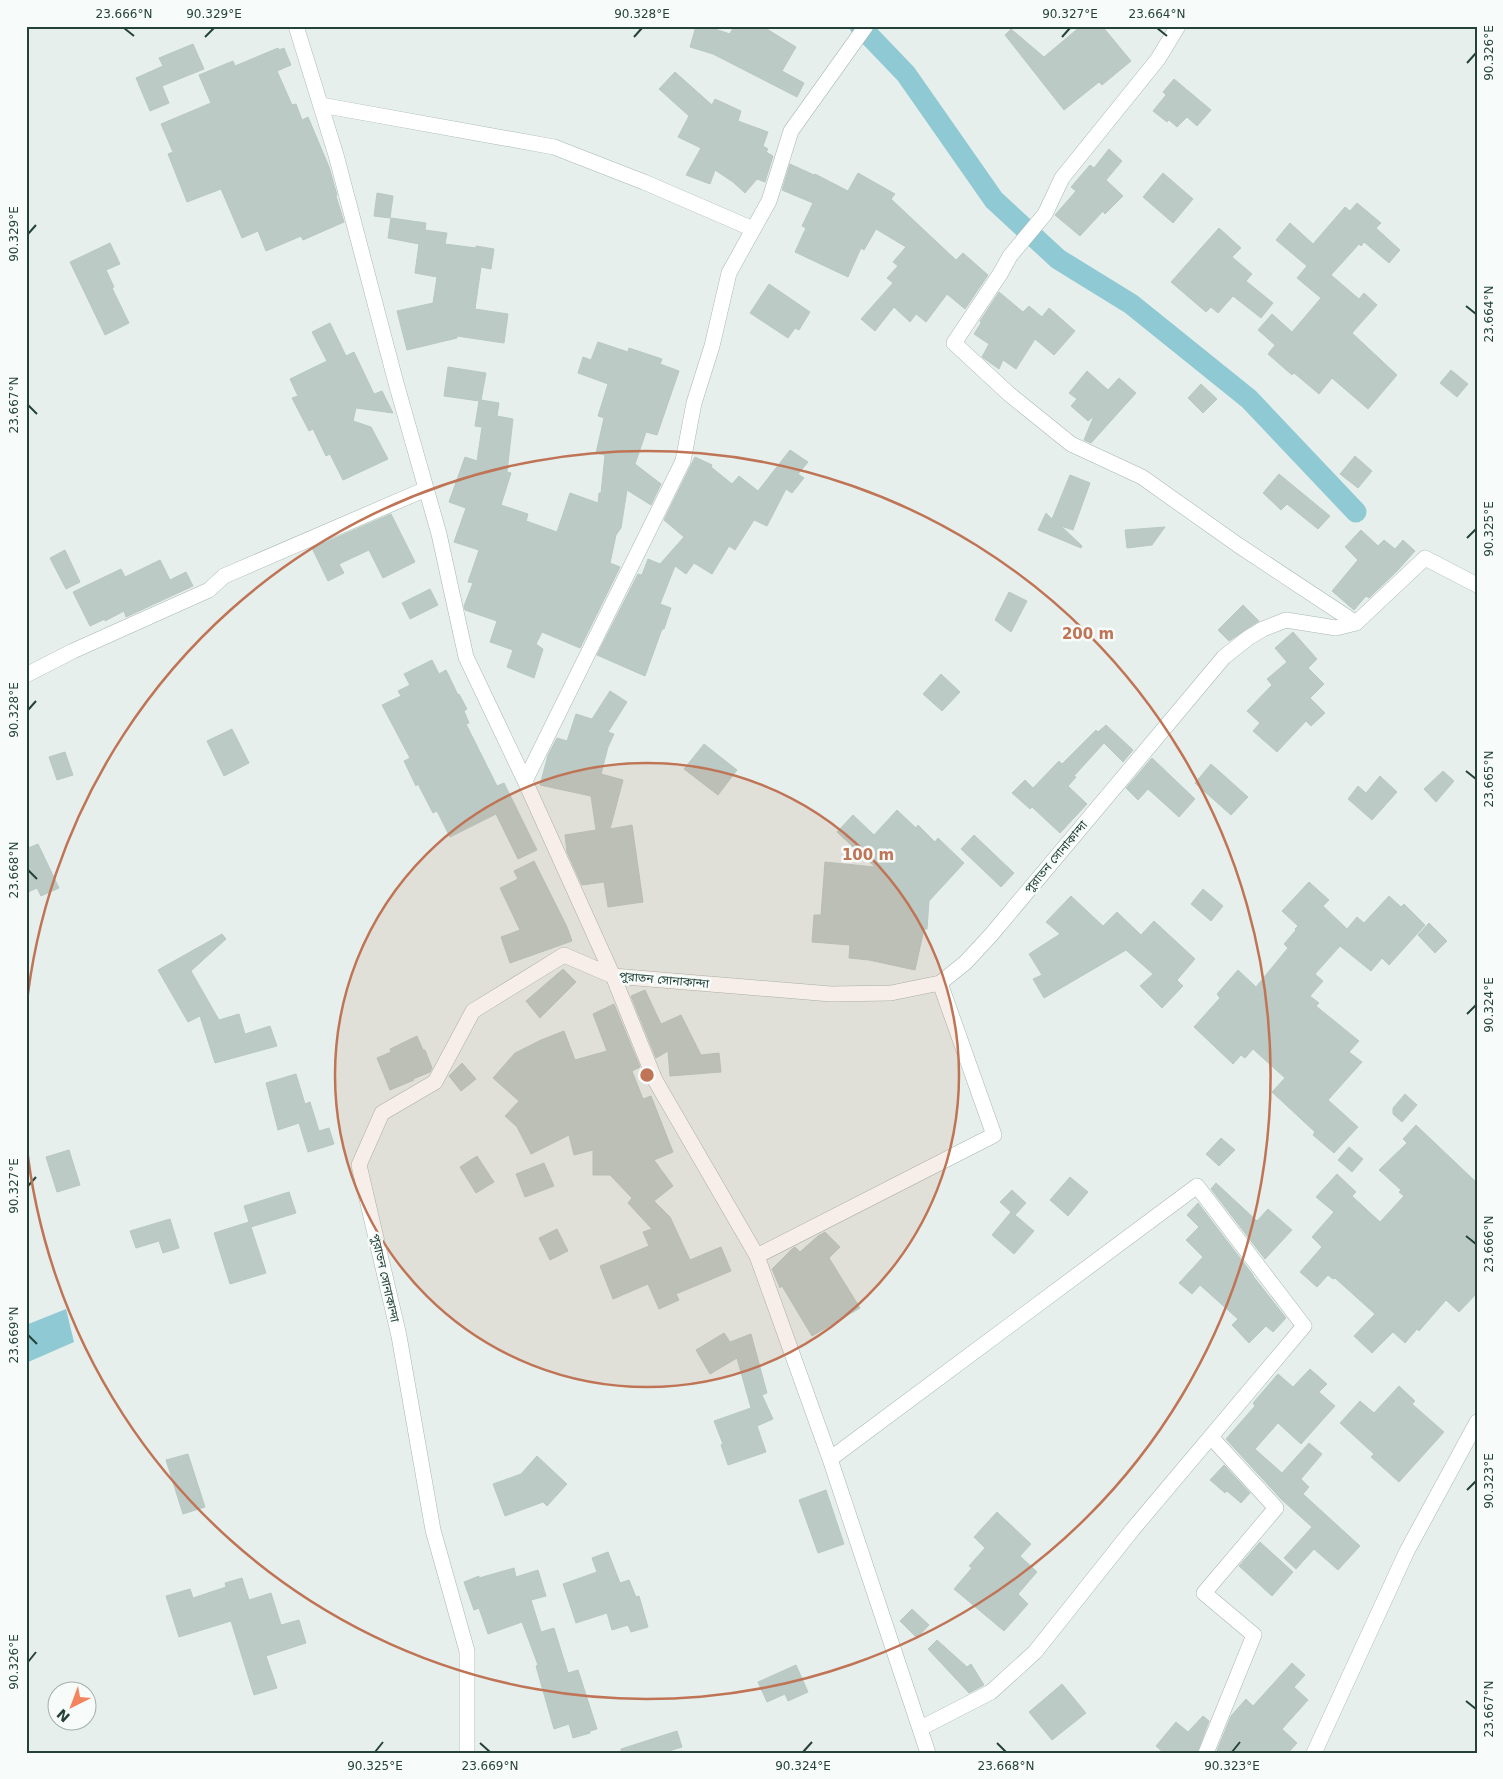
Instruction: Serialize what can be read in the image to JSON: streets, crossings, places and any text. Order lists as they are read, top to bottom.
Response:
{
  "streets": {
    "street": ["পুরাতন সোনাকান্দা"]
  },
  "north": "bottom left",
  "coordinates": [
    "23.666°N",
    "90.329°E",
    "90.328°E",
    "90.327°E",
    "23.664°N",
    "90.326°E",
    "23.667°N",
    "90.325°E",
    "23.665°N",
    "23.668°N",
    "90.324°E",
    "23.669°N",
    "90.323°E"
  ],
  "rings": ["200 m", "100 m"]
}
